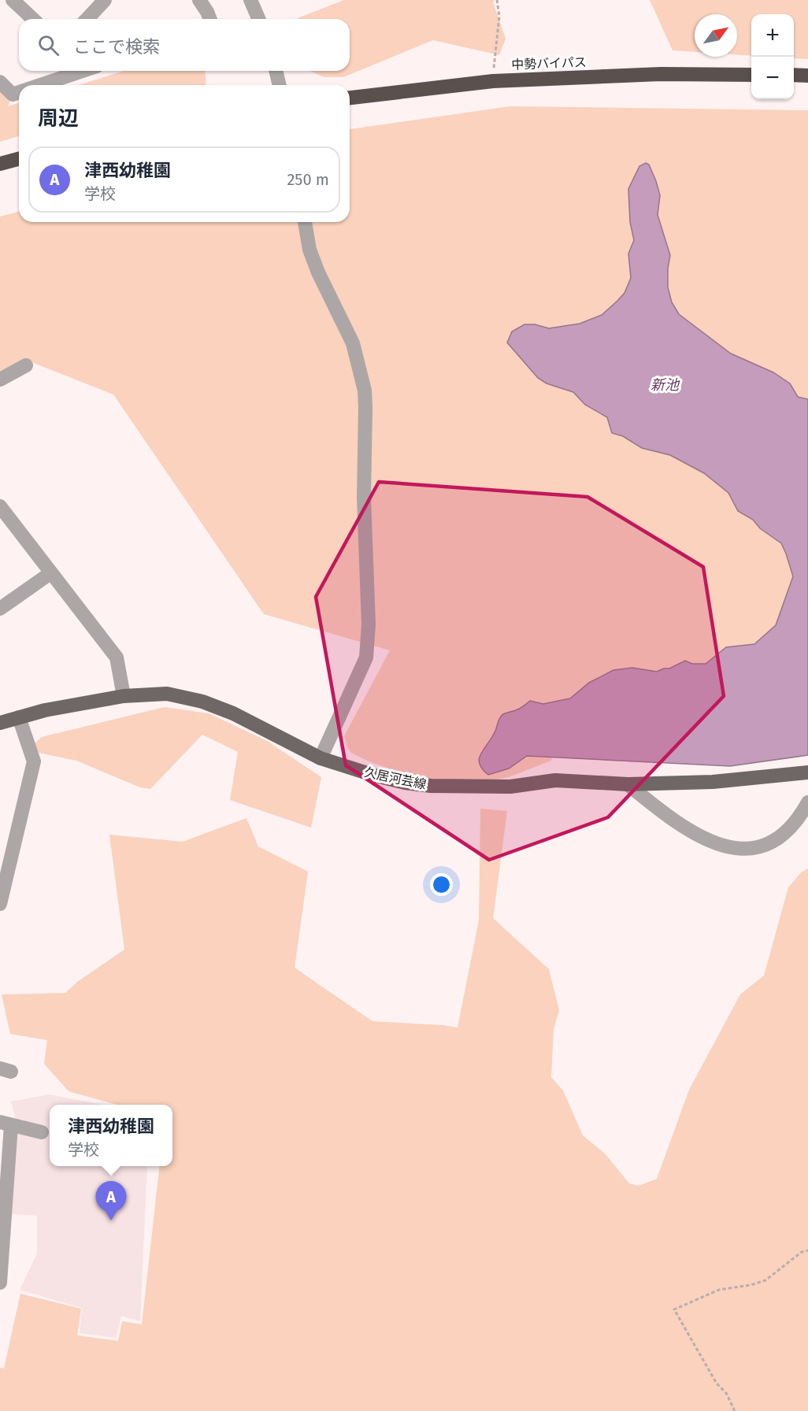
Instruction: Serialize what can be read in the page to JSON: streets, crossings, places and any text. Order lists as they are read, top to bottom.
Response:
{
  "streets": {
    "highway": ["中勢バイパス"],
    "main road": ["久居河芸線"]
  },
  "water": ["新池"],
  "north": "top right",
  "page": {
    "map_buttons": ["+", "−"],
    "search": "ここで検索",
    "heading": "周辺",
    "list": [
      {
        "mark": "A",
        "name": "津西幼稚園",
        "note": "学校",
        "value": "250 m"
      }
    ],
    "popup": ["津西幼稚園", "学校"],
    "pins": "A"
  }
}
